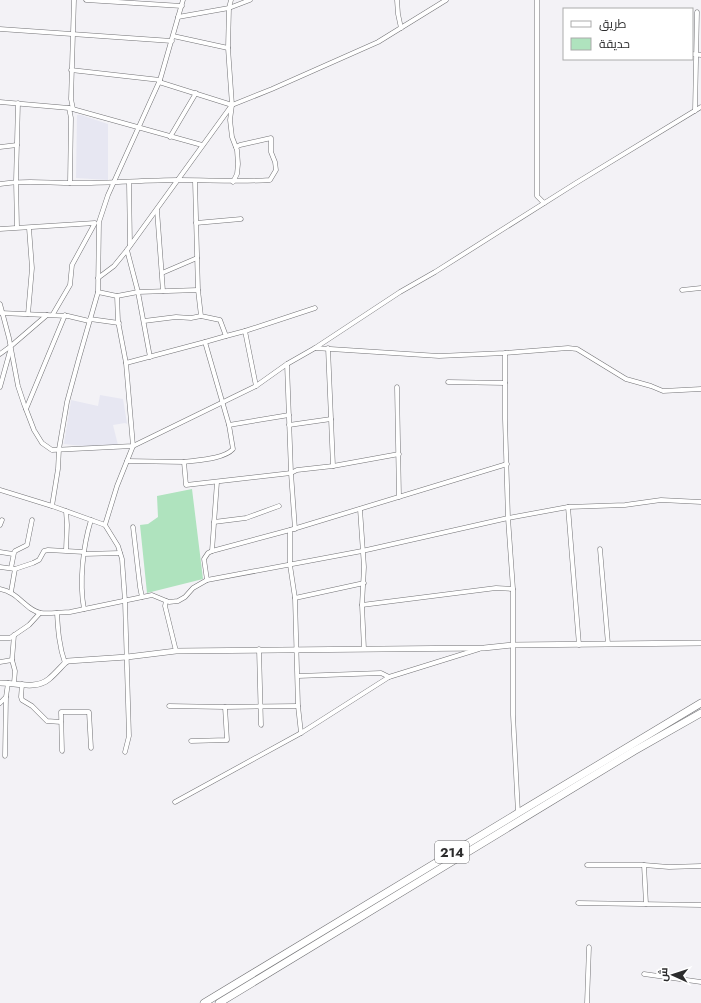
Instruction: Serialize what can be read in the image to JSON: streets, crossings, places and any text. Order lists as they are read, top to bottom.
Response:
{
  "streets": {
    "highway": ["214"]
  },
  "legend": ["طريق", "حديقة"],
  "north": "left"
}
